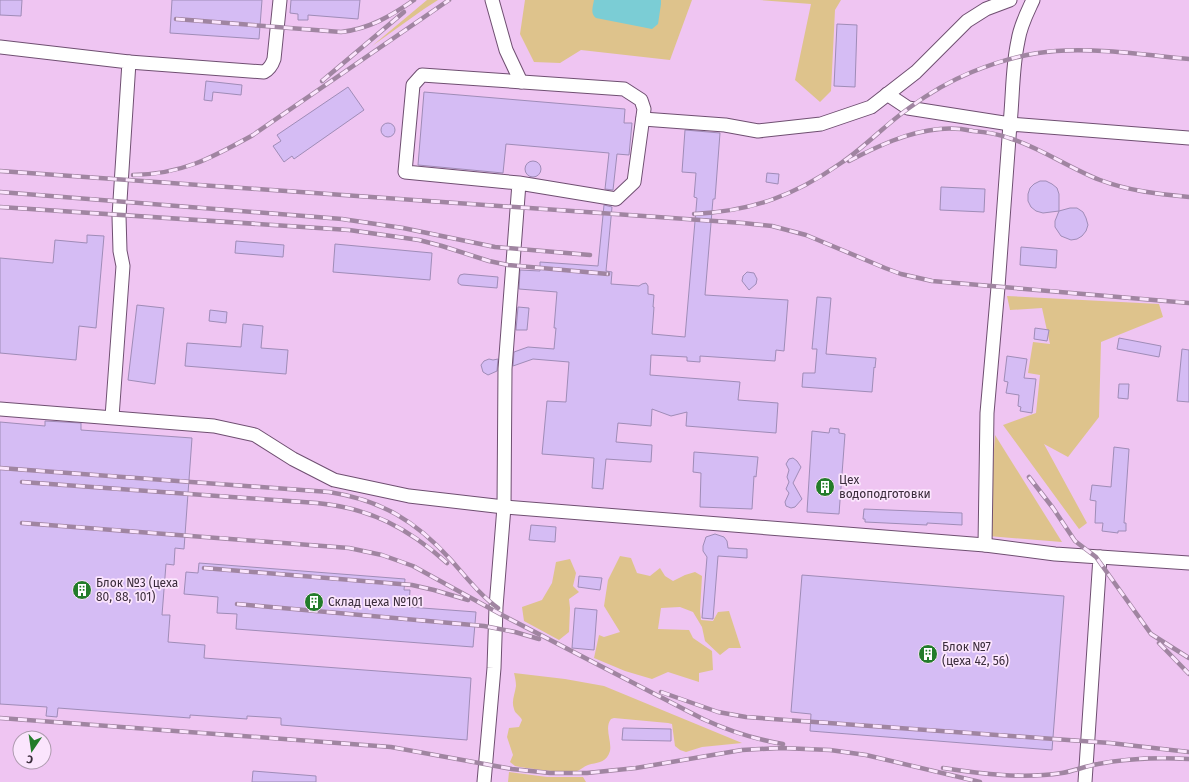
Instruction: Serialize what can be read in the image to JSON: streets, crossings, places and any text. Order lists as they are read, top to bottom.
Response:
{
  "places": {
    "building": [
      "Цех водоподготовки",
      "Блок №3 (цеха 80, 88, 101)",
      "Склад цеха №101",
      "Блок №7 (цеха 42, 56)"
    ]
  },
  "north": "bottom"
}
